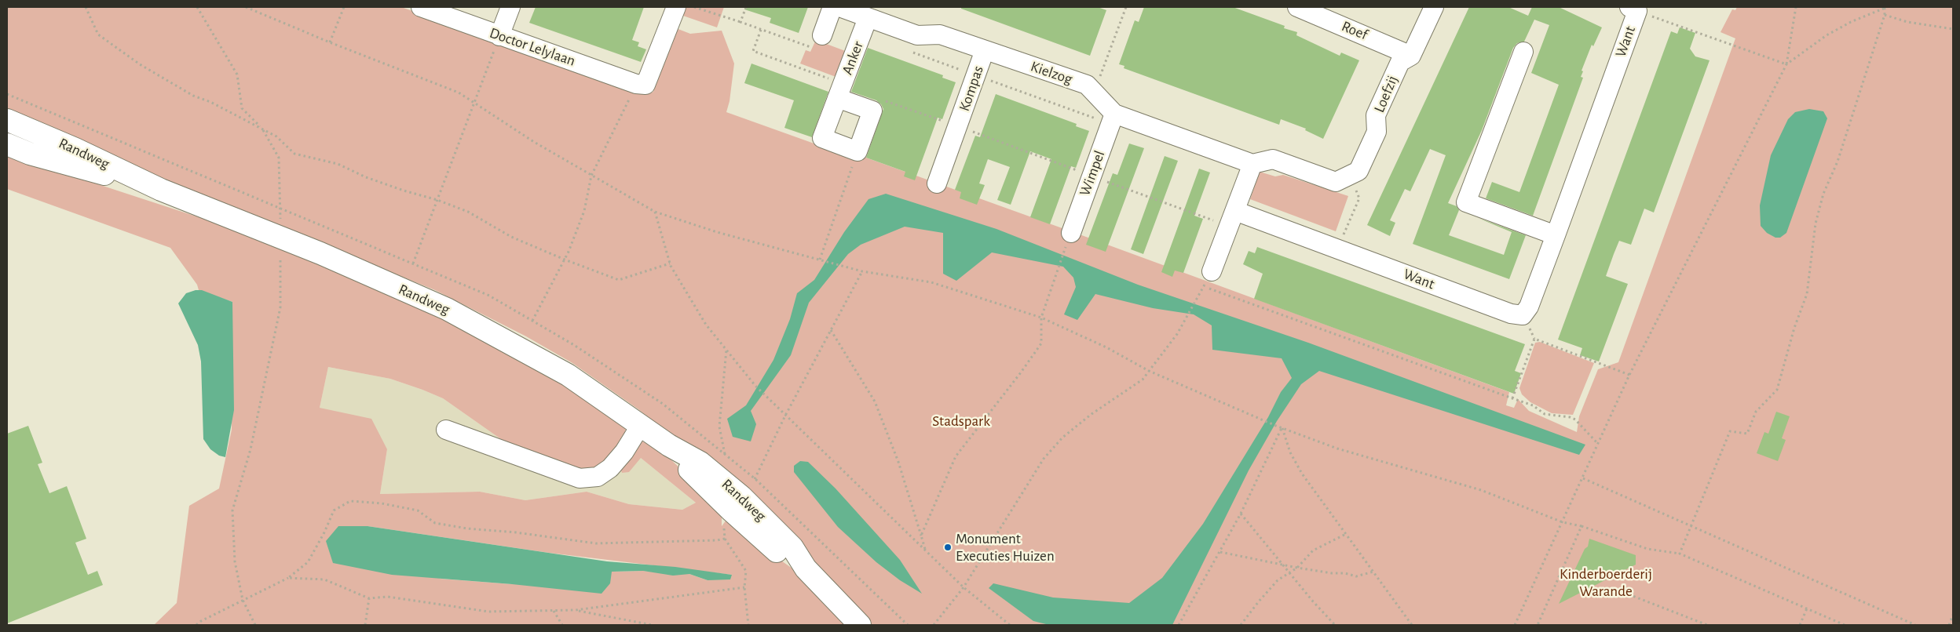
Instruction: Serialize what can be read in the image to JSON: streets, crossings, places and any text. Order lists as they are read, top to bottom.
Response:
{
  "streets": {
    "main road": ["Randweg"],
    "street": [
      "Roef",
      "Want",
      "Doctor Lelylaan",
      "Anker",
      "Kielzog",
      "Kompas",
      "Loefzij",
      "Wimpel"
    ]
  },
  "crossings": [
    ["Roef", "Loefzij"],
    ["Anker", "Kielzog"],
    ["Kielzog", "Kompas"],
    ["Kielzog", "Wimpel"]
  ],
  "parks": ["Stadspark", "Kinderboerderij Warande"],
  "places": ["Monument Executies Huizen"]
}
